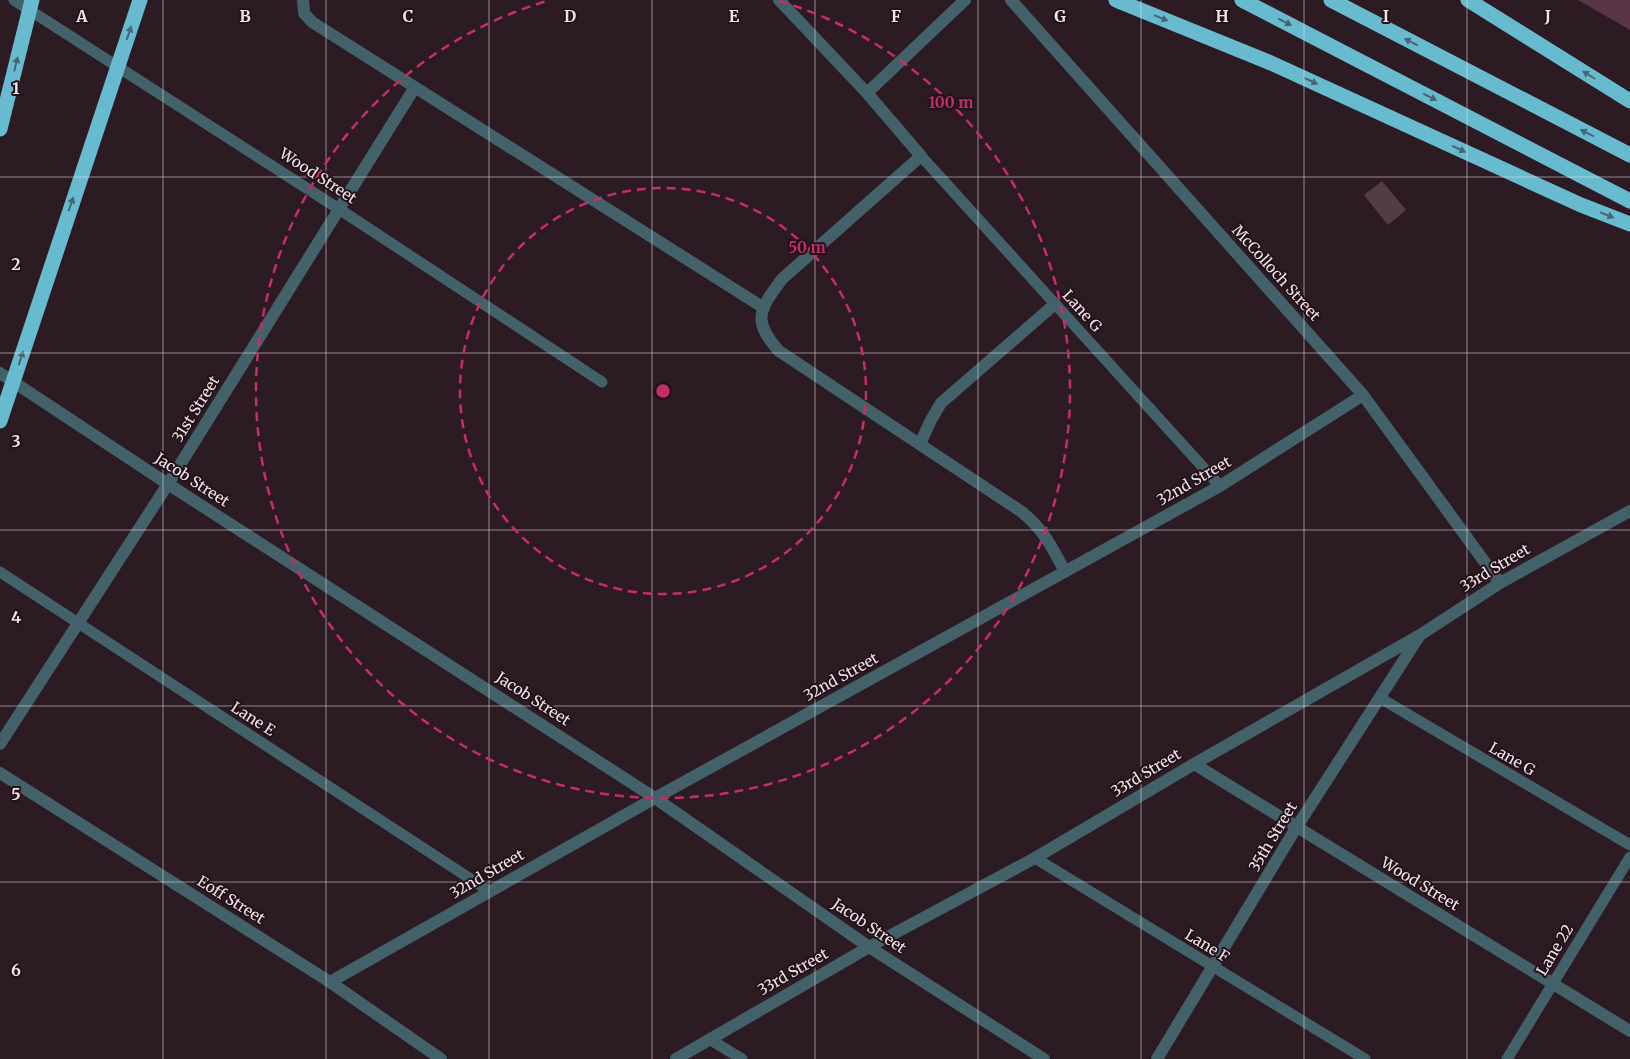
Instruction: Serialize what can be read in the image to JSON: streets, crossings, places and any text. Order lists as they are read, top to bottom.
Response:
{
  "streets": {
    "street": [
      "Wood Street",
      "McColloch Street",
      "31st Street",
      "Jacob Street",
      "32nd Street",
      "33rd Street",
      "35th Street",
      "Eoff Street"
    ],
    "lane": [
      "Lane G",
      "Lane E",
      "Lane F",
      "Lane 22"
    ]
  },
  "crossings": [
    ["Wood Street", "31st Street"],
    ["Wood Street", "33rd Street"],
    ["Wood Street", "35th Street"],
    ["Wood Street", "Lane 22"],
    ["McColloch Street", "32nd Street"],
    ["McColloch Street", "33rd Street"],
    ["Lane G", "32nd Street"],
    ["Lane G", "35th Street"],
    ["31st Street", "Jacob Street"],
    ["31st Street", "Lane E"],
    ["Jacob Street", "32nd Street"],
    ["Jacob Street", "33rd Street"],
    ["32nd Street", "Lane E"],
    ["32nd Street", "Eoff Street"],
    ["33rd Street", "35th Street"],
    ["33rd Street", "Lane F"],
    ["35th Street", "Lane F"]
  ],
  "grid": {
    "columns": [
      "A",
      "B",
      "C",
      "D",
      "E",
      "F",
      "G",
      "H",
      "I",
      "J"
    ],
    "rows": [
      "1",
      "2",
      "3",
      "4",
      "5",
      "6"
    ]
  },
  "rings": ["100 m", "50 m"]
}
